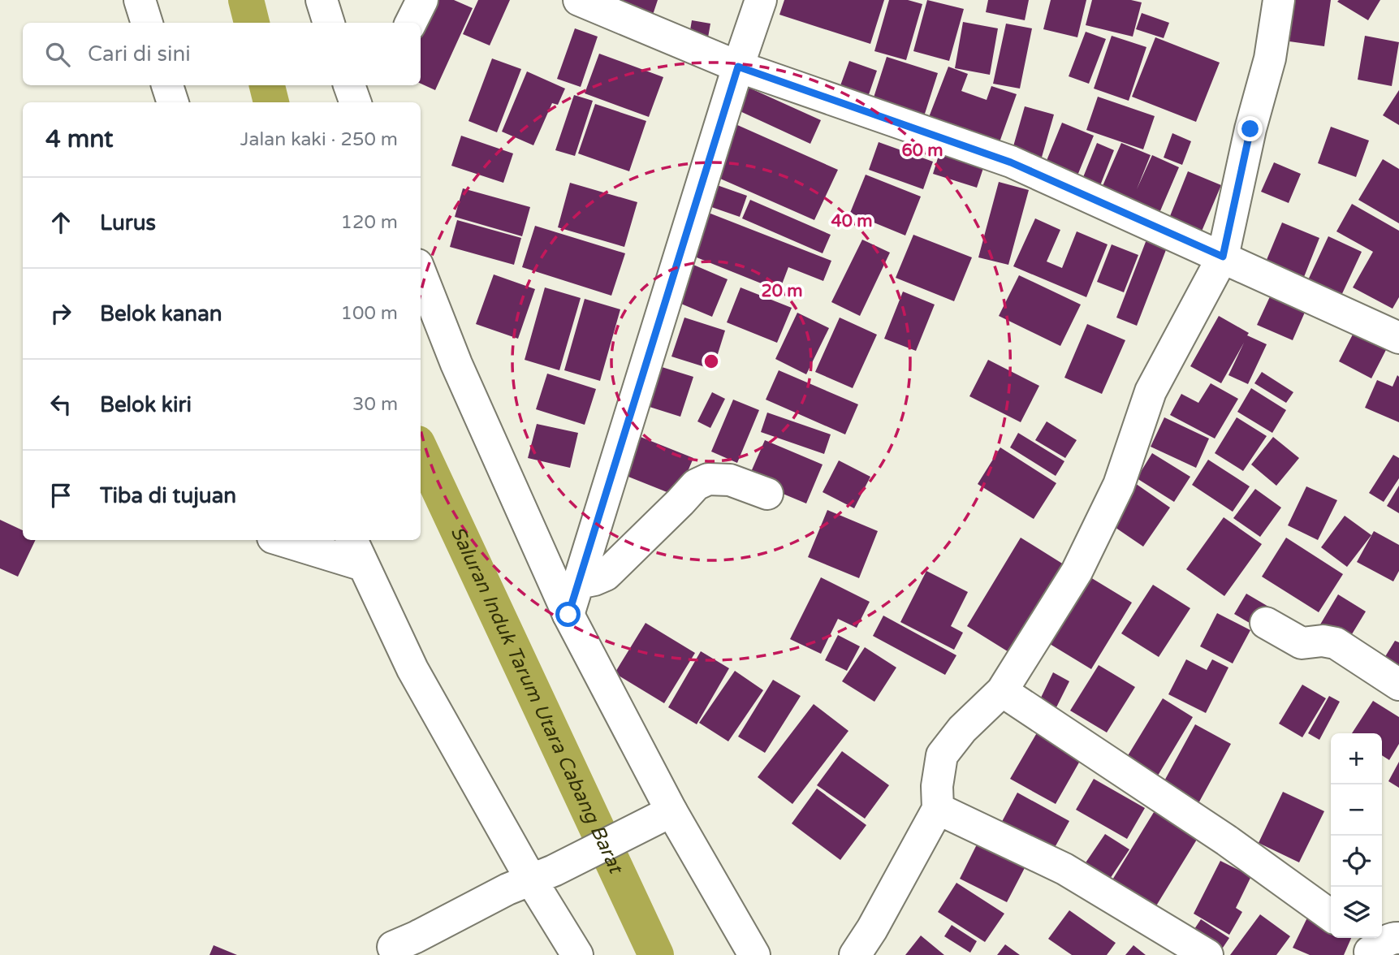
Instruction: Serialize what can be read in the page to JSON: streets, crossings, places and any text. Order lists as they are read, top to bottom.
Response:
{
  "water": ["Saluran Induk Tarum Utara Cabang Barat"],
  "page": {
    "search": "Cari di sini",
    "heading": ["4 mnt", "Jalan kaki · 250 m"],
    "list": [
      ["Lurus", "120 m"],
      ["Belok kanan", "100 m"],
      ["Belok kiri", "30 m"],
      "Tiba di tujuan"
    ],
    "map_buttons": ["+", "−"]
  },
  "rings": ["60 m", "40 m", "20 m"]
}
